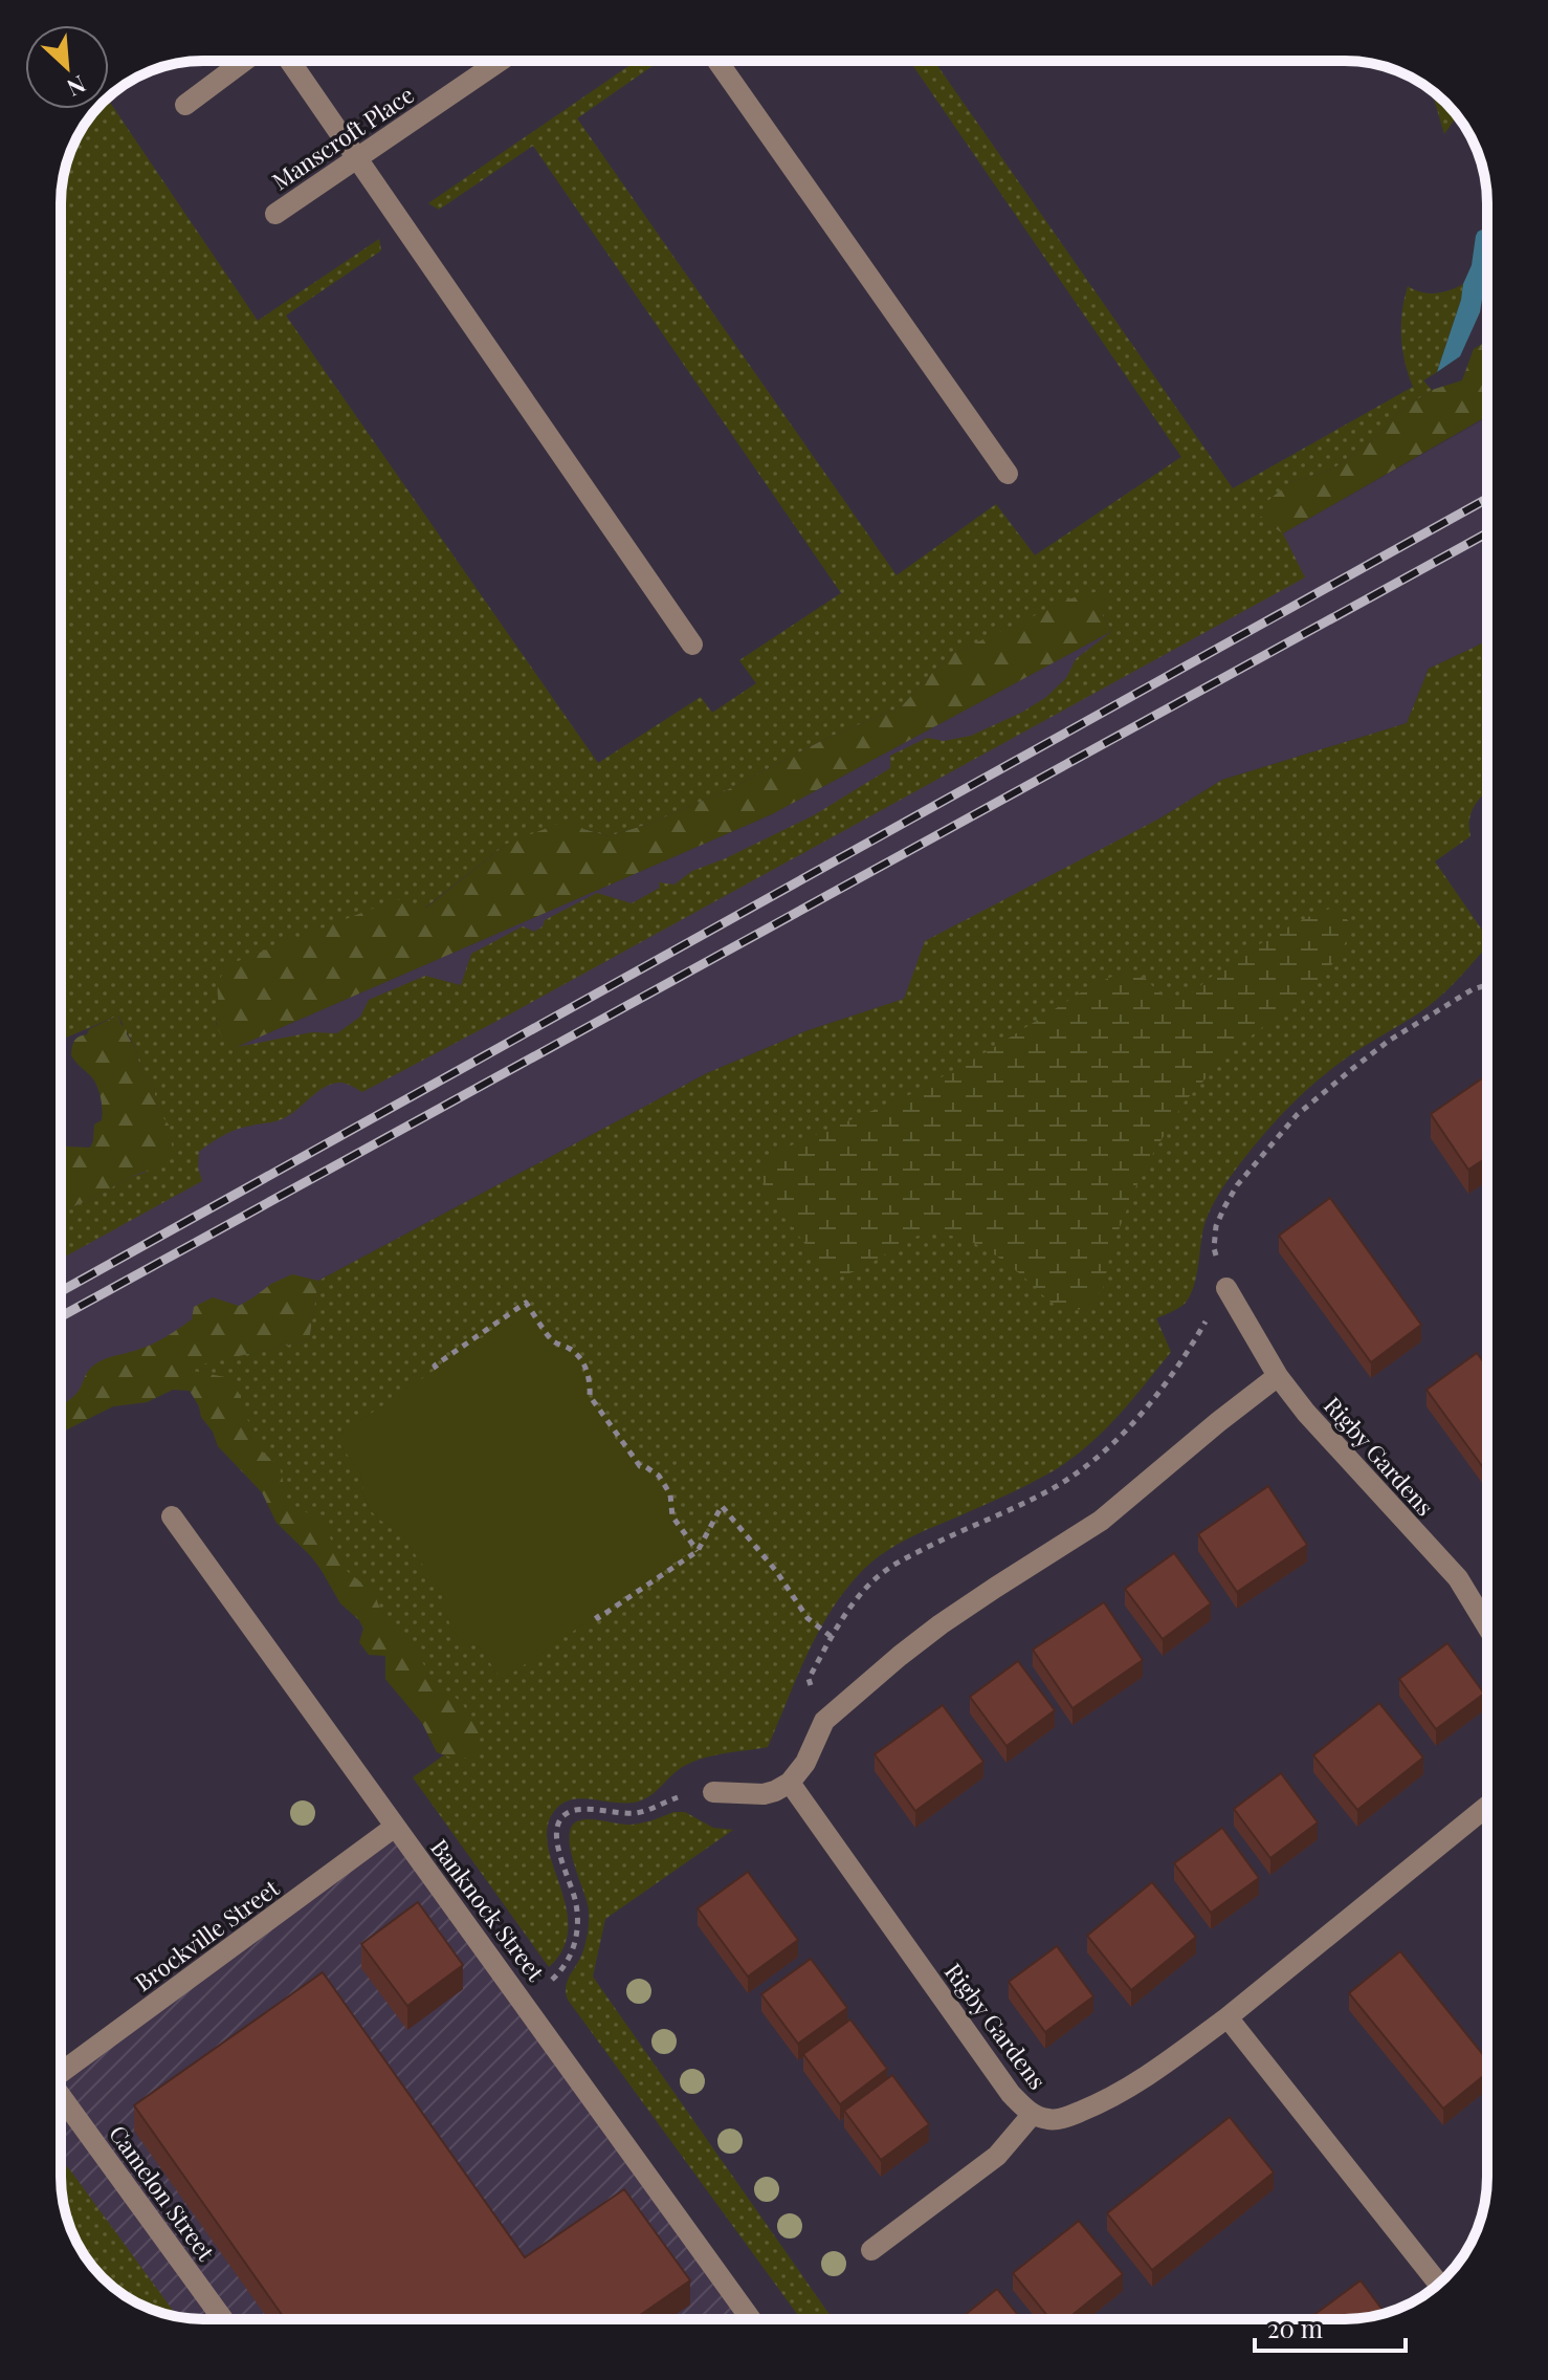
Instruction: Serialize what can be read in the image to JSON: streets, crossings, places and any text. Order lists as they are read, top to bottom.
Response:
{
  "streets": {
    "street": [
      "Manscroft Place",
      "Rigby Gardens",
      "Banknock Street",
      "Brockville Street",
      "Camelon Street"
    ]
  },
  "crossings": [
    ["Banknock Street", "Brockville Street"]
  ],
  "scale_bar": "20 m",
  "north": "bottom right"
}
